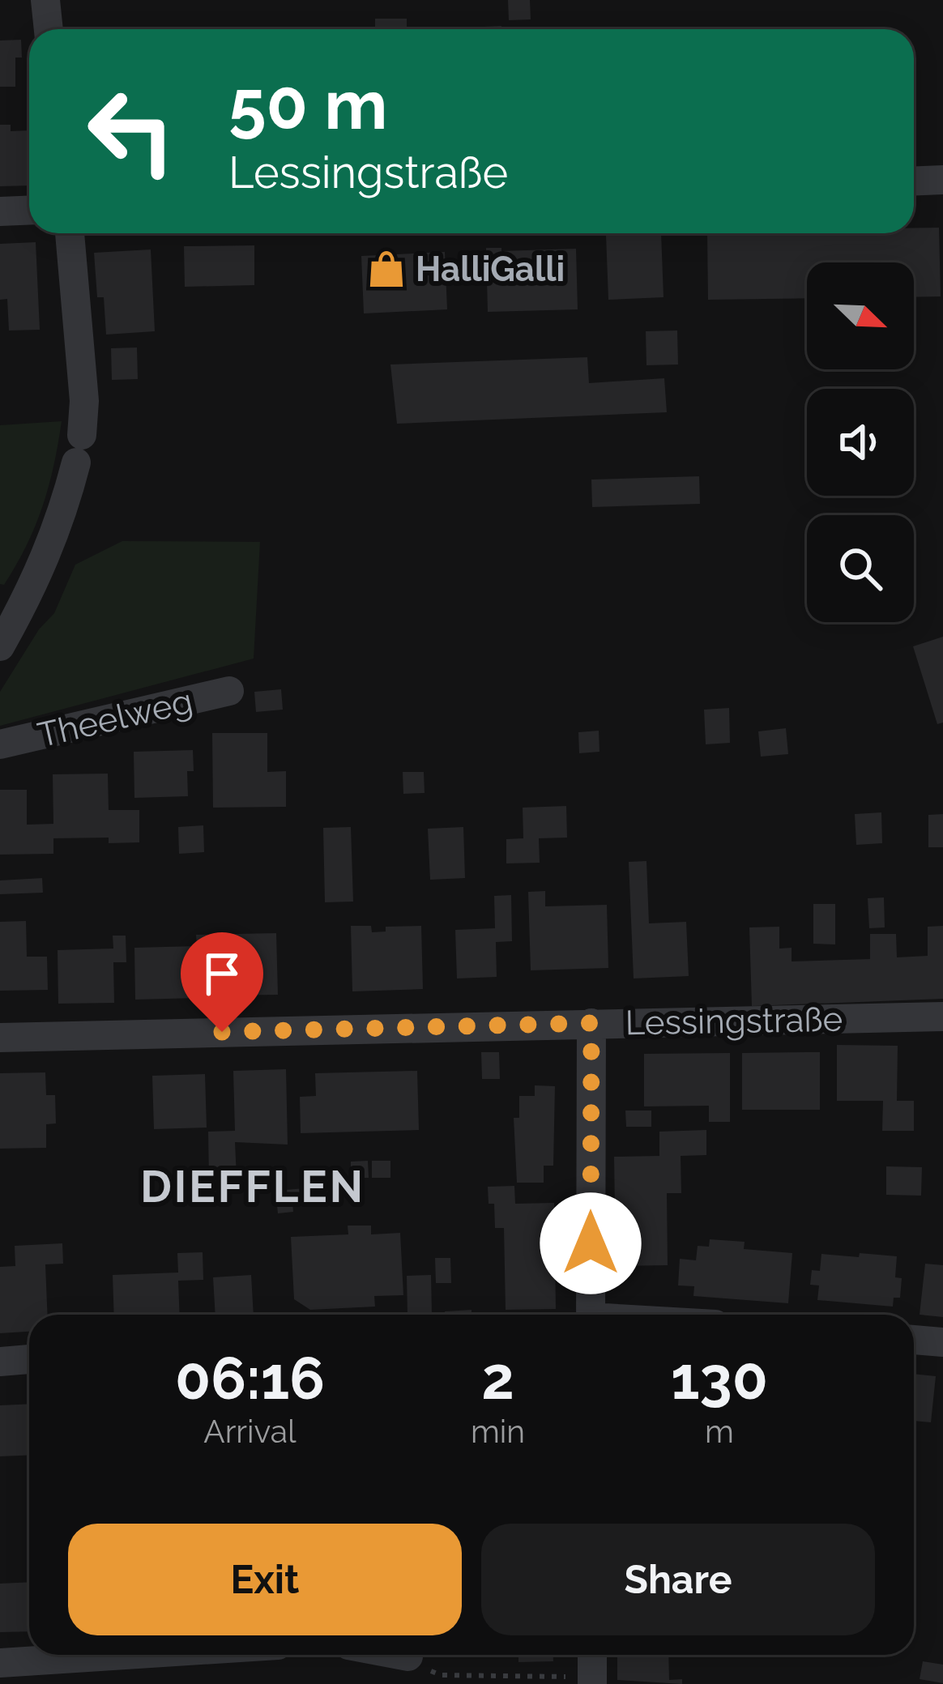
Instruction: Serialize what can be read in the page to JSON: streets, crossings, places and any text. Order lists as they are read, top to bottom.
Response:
{
  "streets": {
    "street": ["Theelweg", "Lessingstraße"]
  },
  "districts": ["DIEFFLEN"],
  "places": {
    "shop": ["HalliGalli"]
  },
  "north": "bottom right",
  "page": {
    "turn": ["50 m", "Lessingstraße"],
    "eta": [
      "06:16",
      "Arrival",
      "2",
      "min",
      "130",
      "m"
    ],
    "buttons": ["Exit", "Share"]
  }
}
